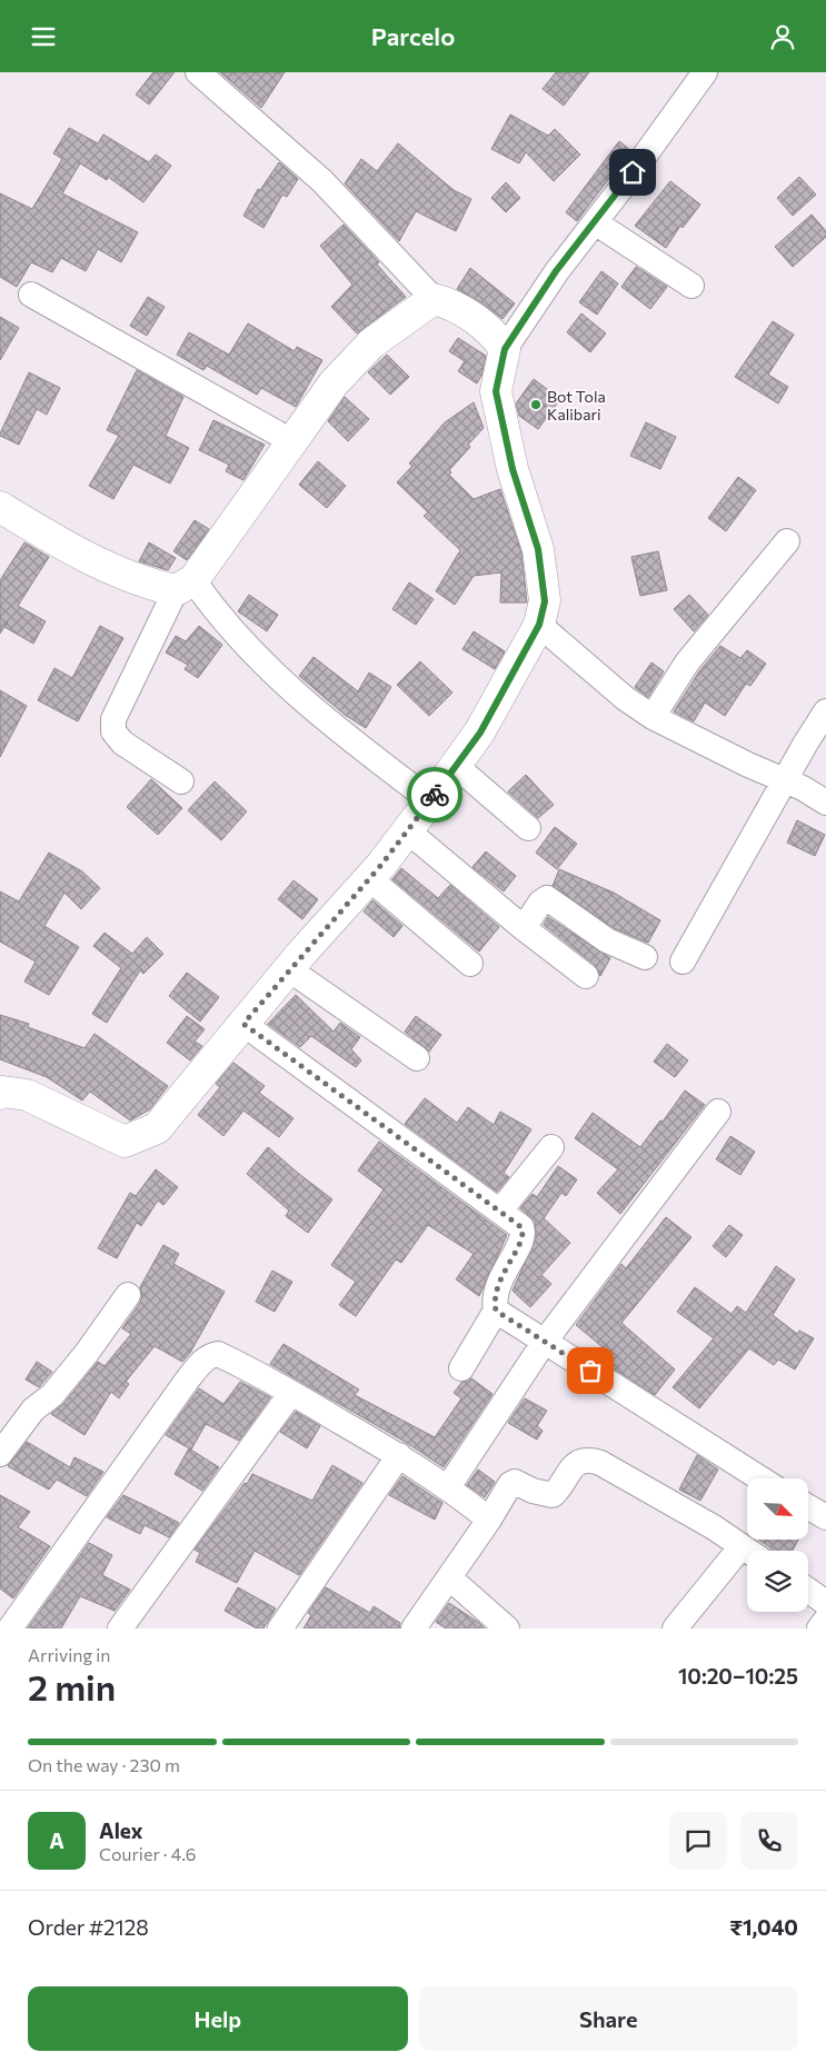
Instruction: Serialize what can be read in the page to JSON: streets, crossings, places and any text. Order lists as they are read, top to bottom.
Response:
{
  "places": ["Bot Tola Kalibari"],
  "north": "bottom right",
  "page": {
    "header": "Parcelo",
    "heading": ["2 min", "Arriving in", "10:20–10:25"],
    "panel": [
      "Alex",
      "Courier · 4.6",
      "Order #2128",
      "₹1,040"
    ],
    "bar": "On the way · 230 m",
    "round": "A",
    "buttons": ["Help", "Share"]
  }
}
